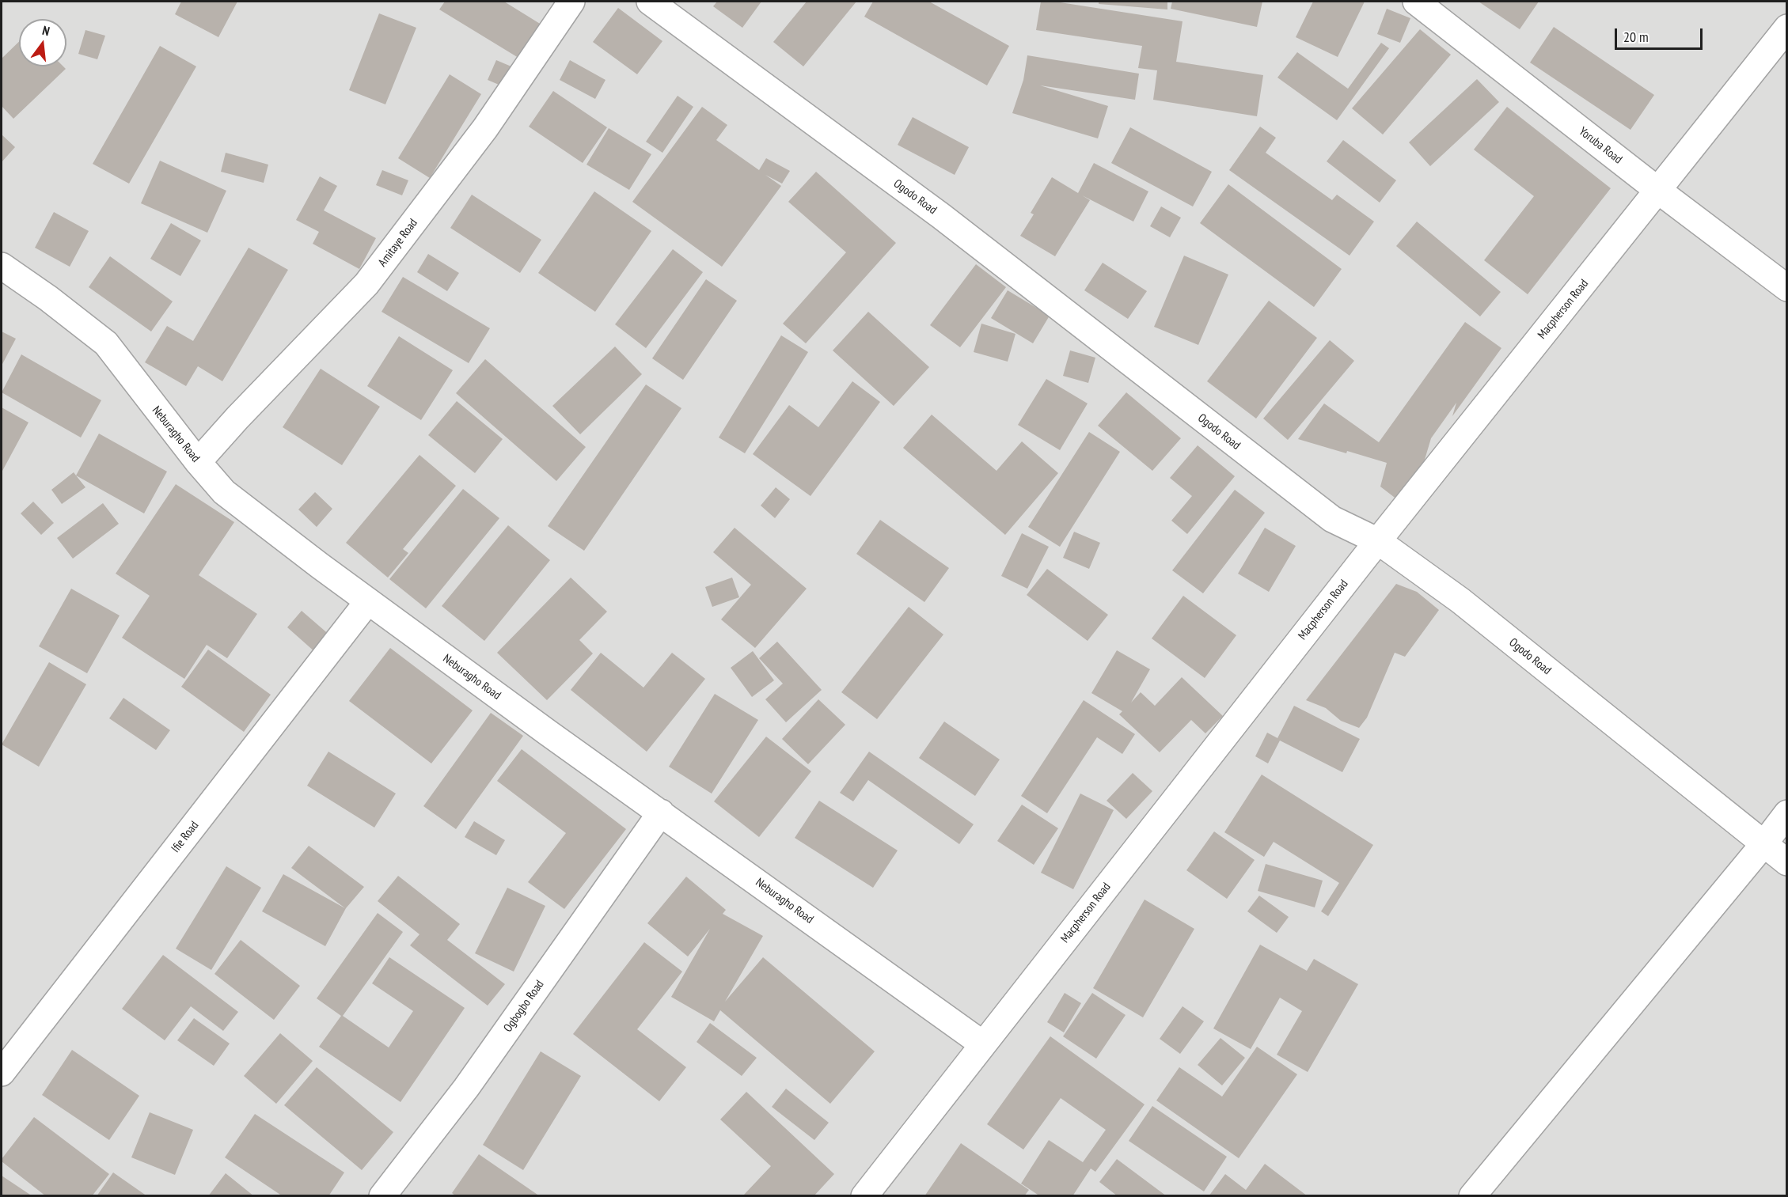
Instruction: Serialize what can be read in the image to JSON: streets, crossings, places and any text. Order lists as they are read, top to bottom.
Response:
{
  "streets": {
    "street": [
      "Yoruba Road",
      "Ogodo Road",
      "Amitaye Road",
      "Macpherson Road",
      "Neburagho Road",
      "Ifie Road",
      "Ogbogbo Road"
    ]
  },
  "crossings": [
    ["Yoruba Road", "Macpherson Road"],
    ["Ogodo Road", "Macpherson Road"],
    ["Amitaye Road", "Neburagho Road"],
    ["Macpherson Road", "Neburagho Road"],
    ["Neburagho Road", "Ifie Road"],
    ["Neburagho Road", "Ogbogbo Road"]
  ],
  "scale_bar": "20 m",
  "north": "top"
}
